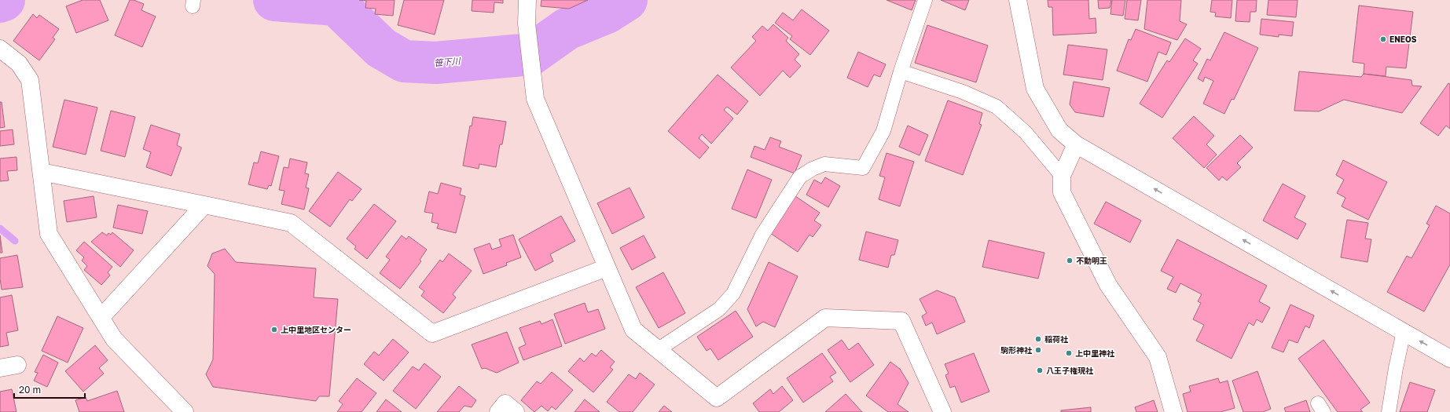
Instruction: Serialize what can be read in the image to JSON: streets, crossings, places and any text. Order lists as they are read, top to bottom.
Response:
{
  "water": ["笹下川"],
  "places": [
    "ENEOS",
    "不動明王",
    "上中里地区センター",
    "稲荷社",
    "駒形神社",
    "上中里神社",
    "八王子権現社"
  ],
  "scale_bar": "20 m"
}
